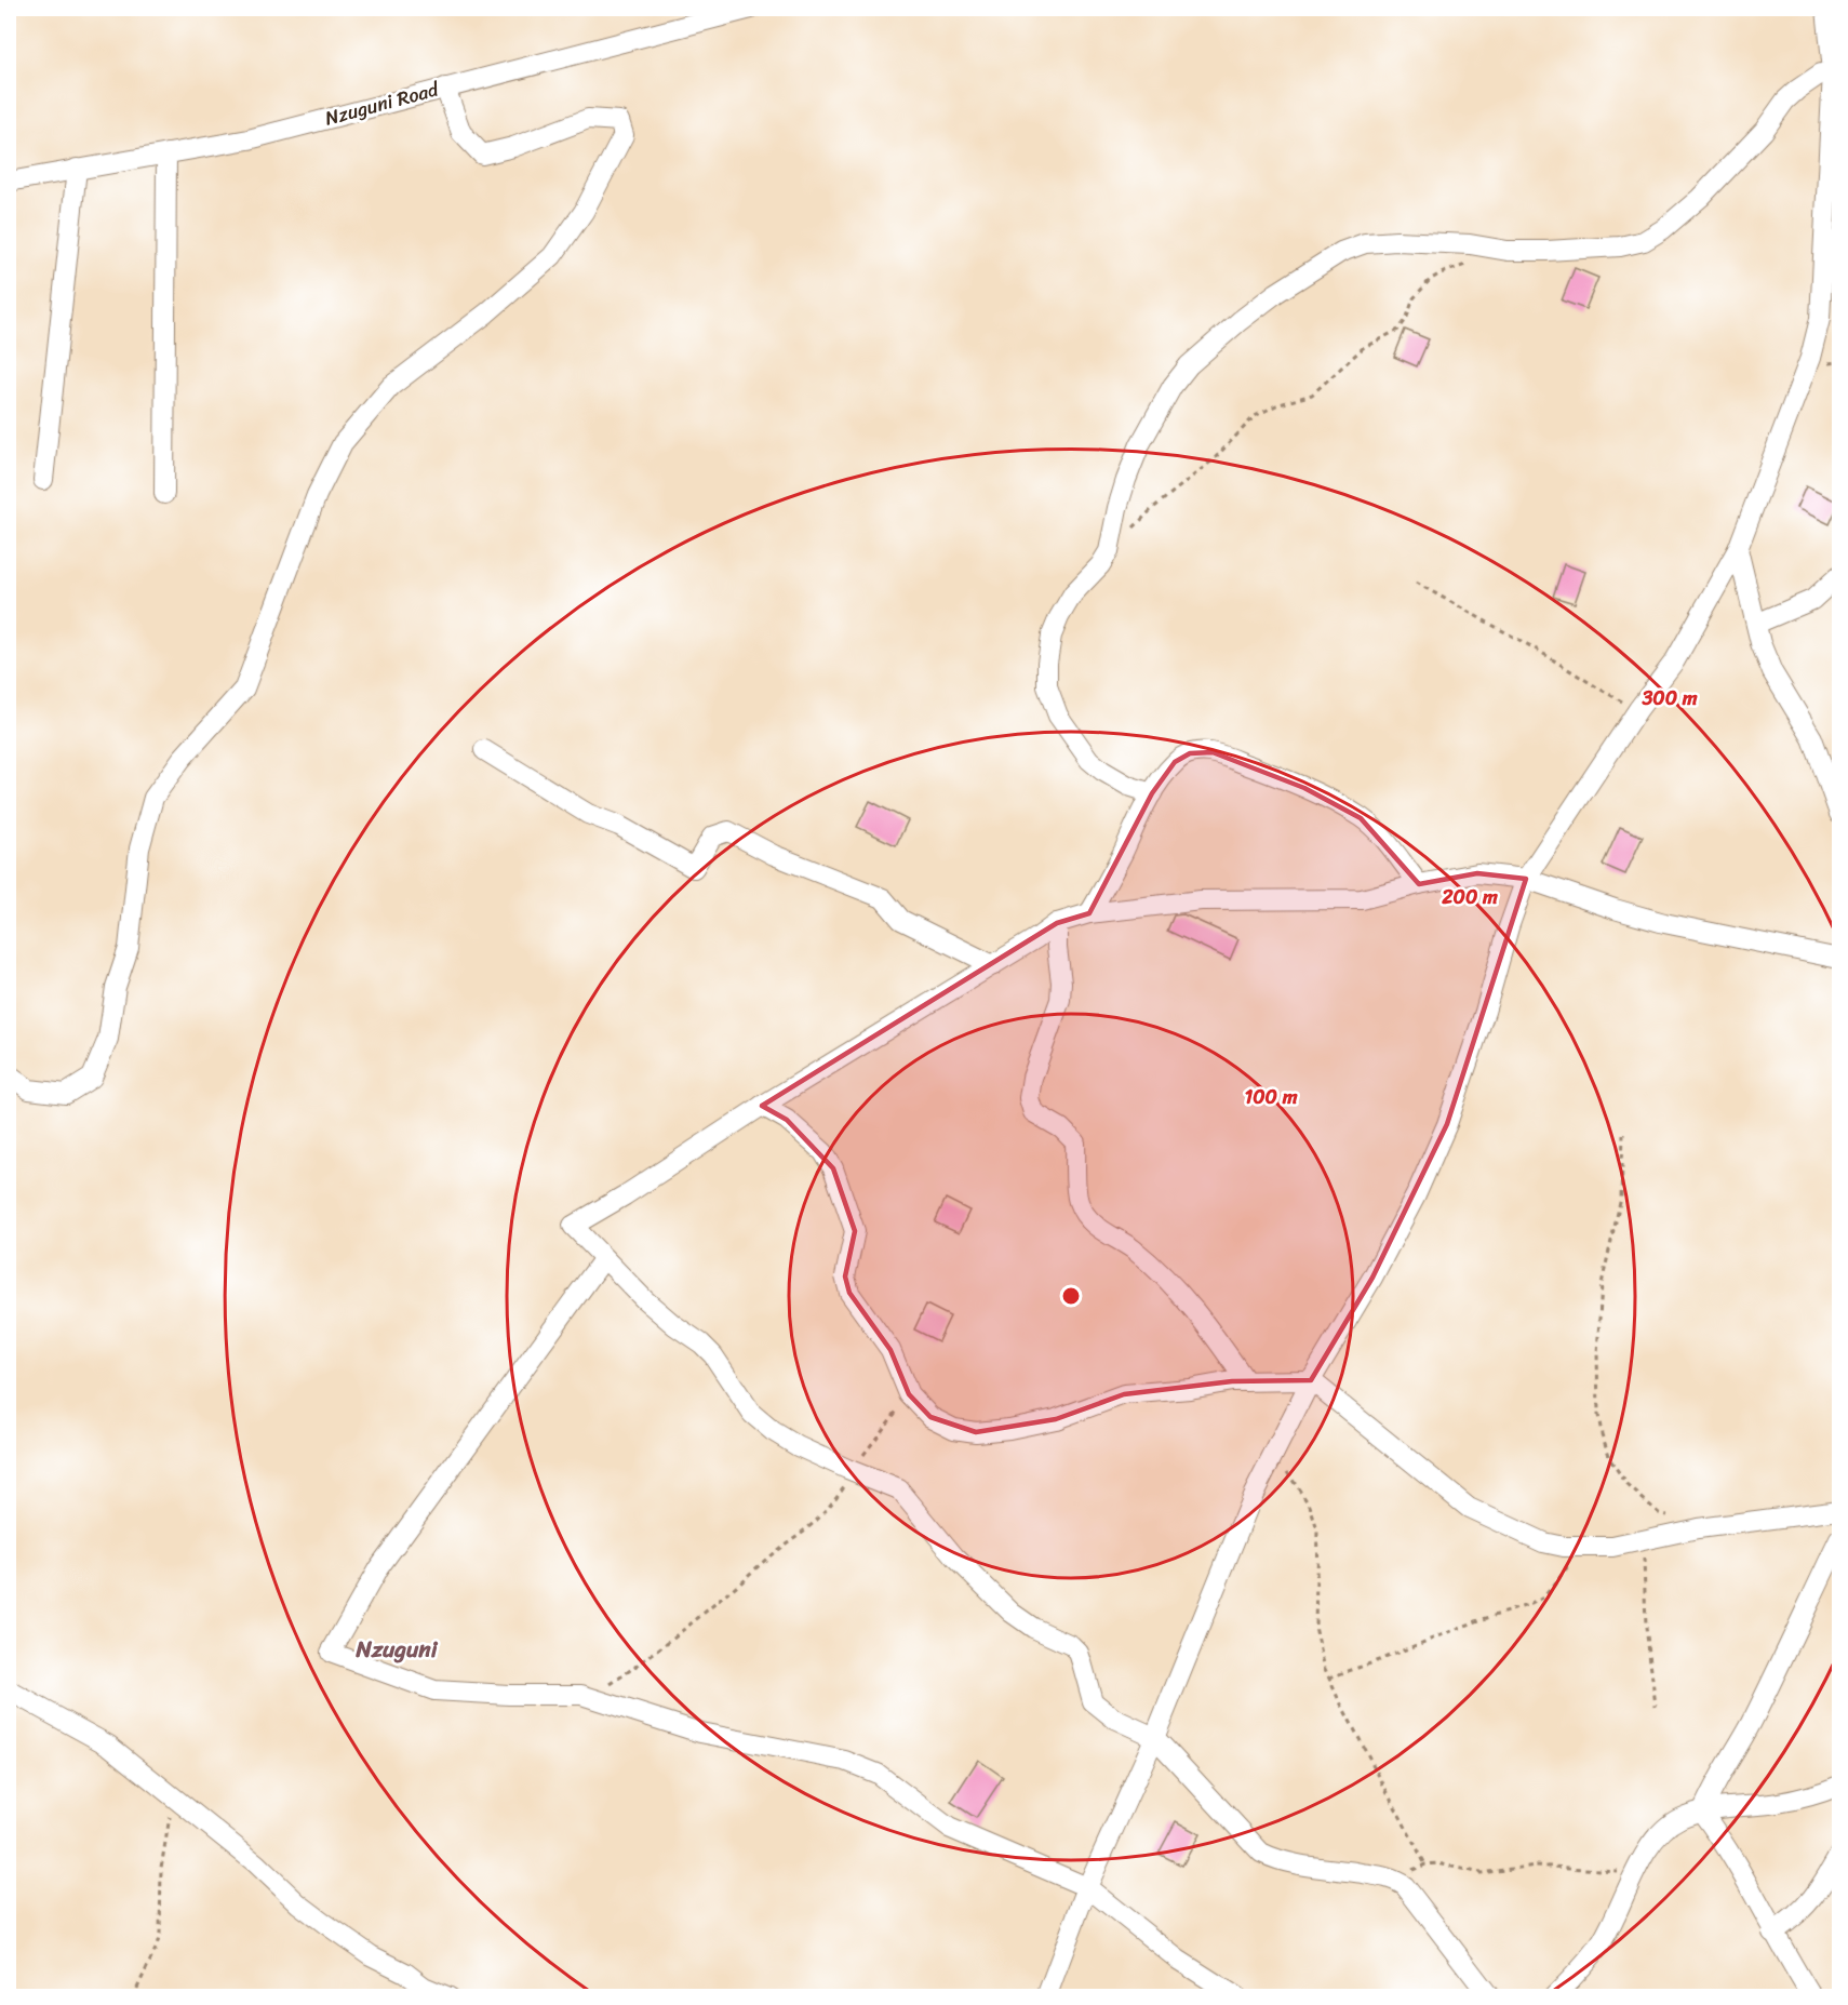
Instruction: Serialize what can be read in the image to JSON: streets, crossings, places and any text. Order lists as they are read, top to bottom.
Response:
{
  "streets": {
    "street": ["Nzuguni Road"]
  },
  "districts": ["Nzuguni"],
  "rings": ["300 m", "200 m", "100 m"]
}
